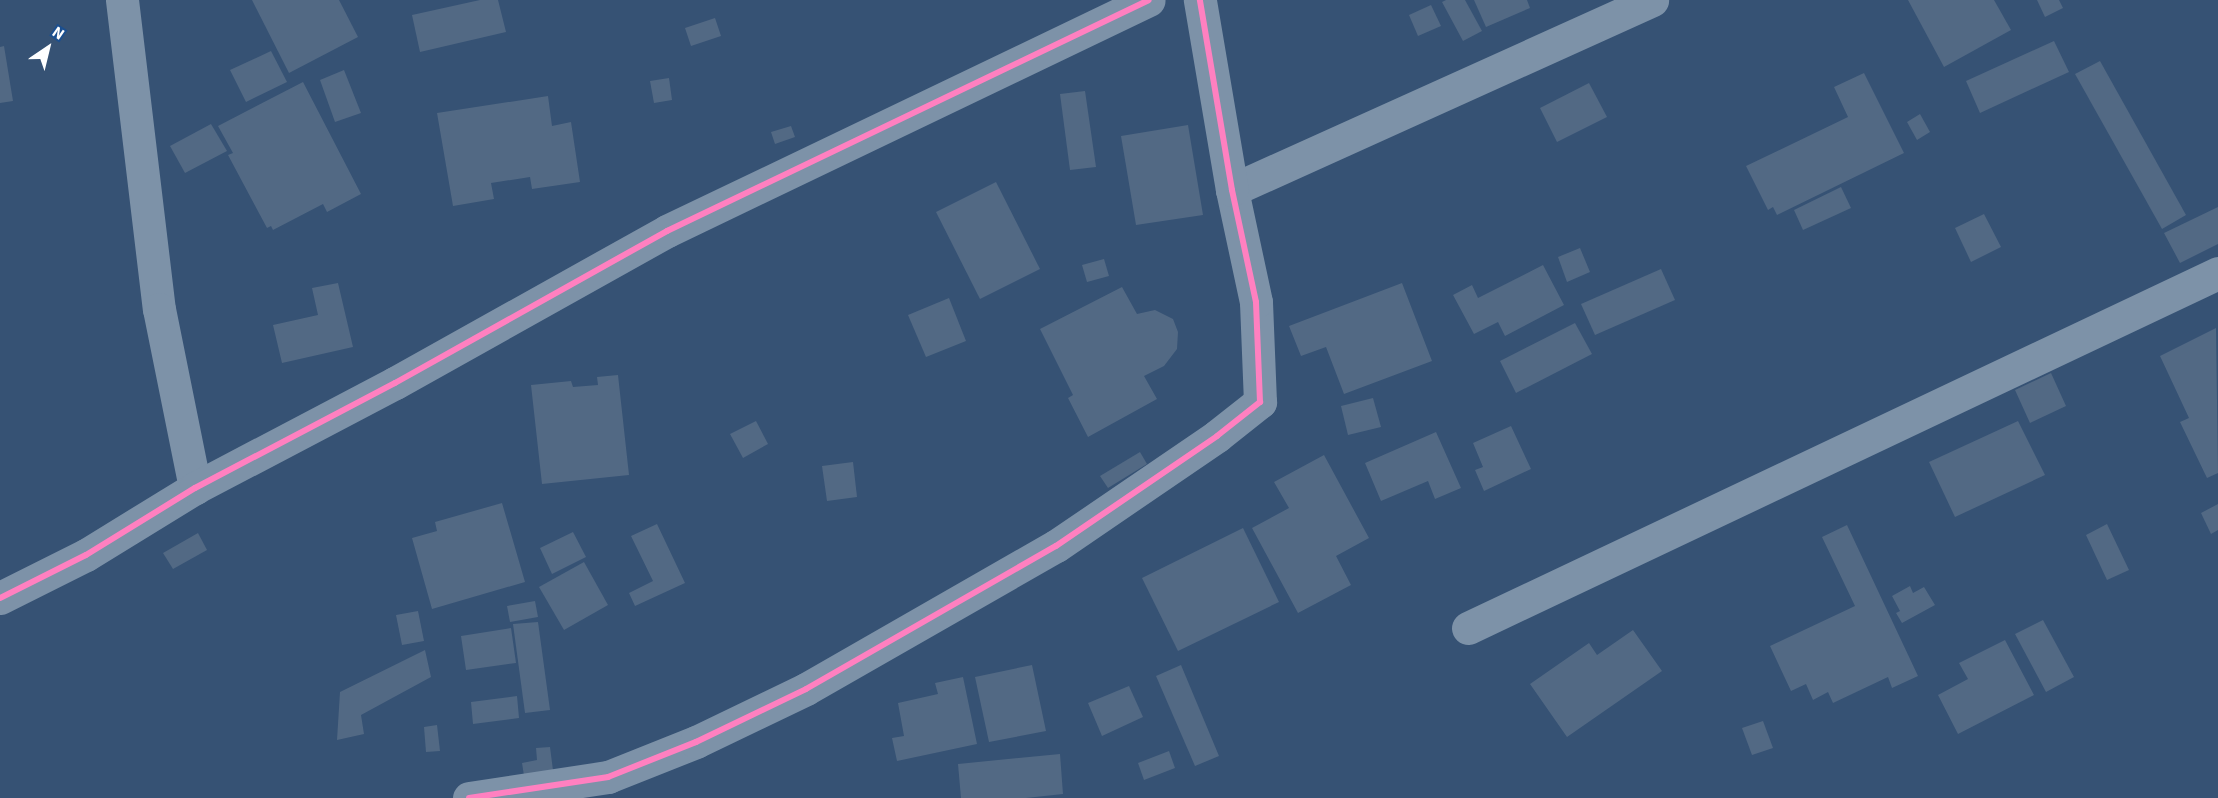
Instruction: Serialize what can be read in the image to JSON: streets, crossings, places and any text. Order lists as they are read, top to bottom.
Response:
{
  "north": "top right"
}
